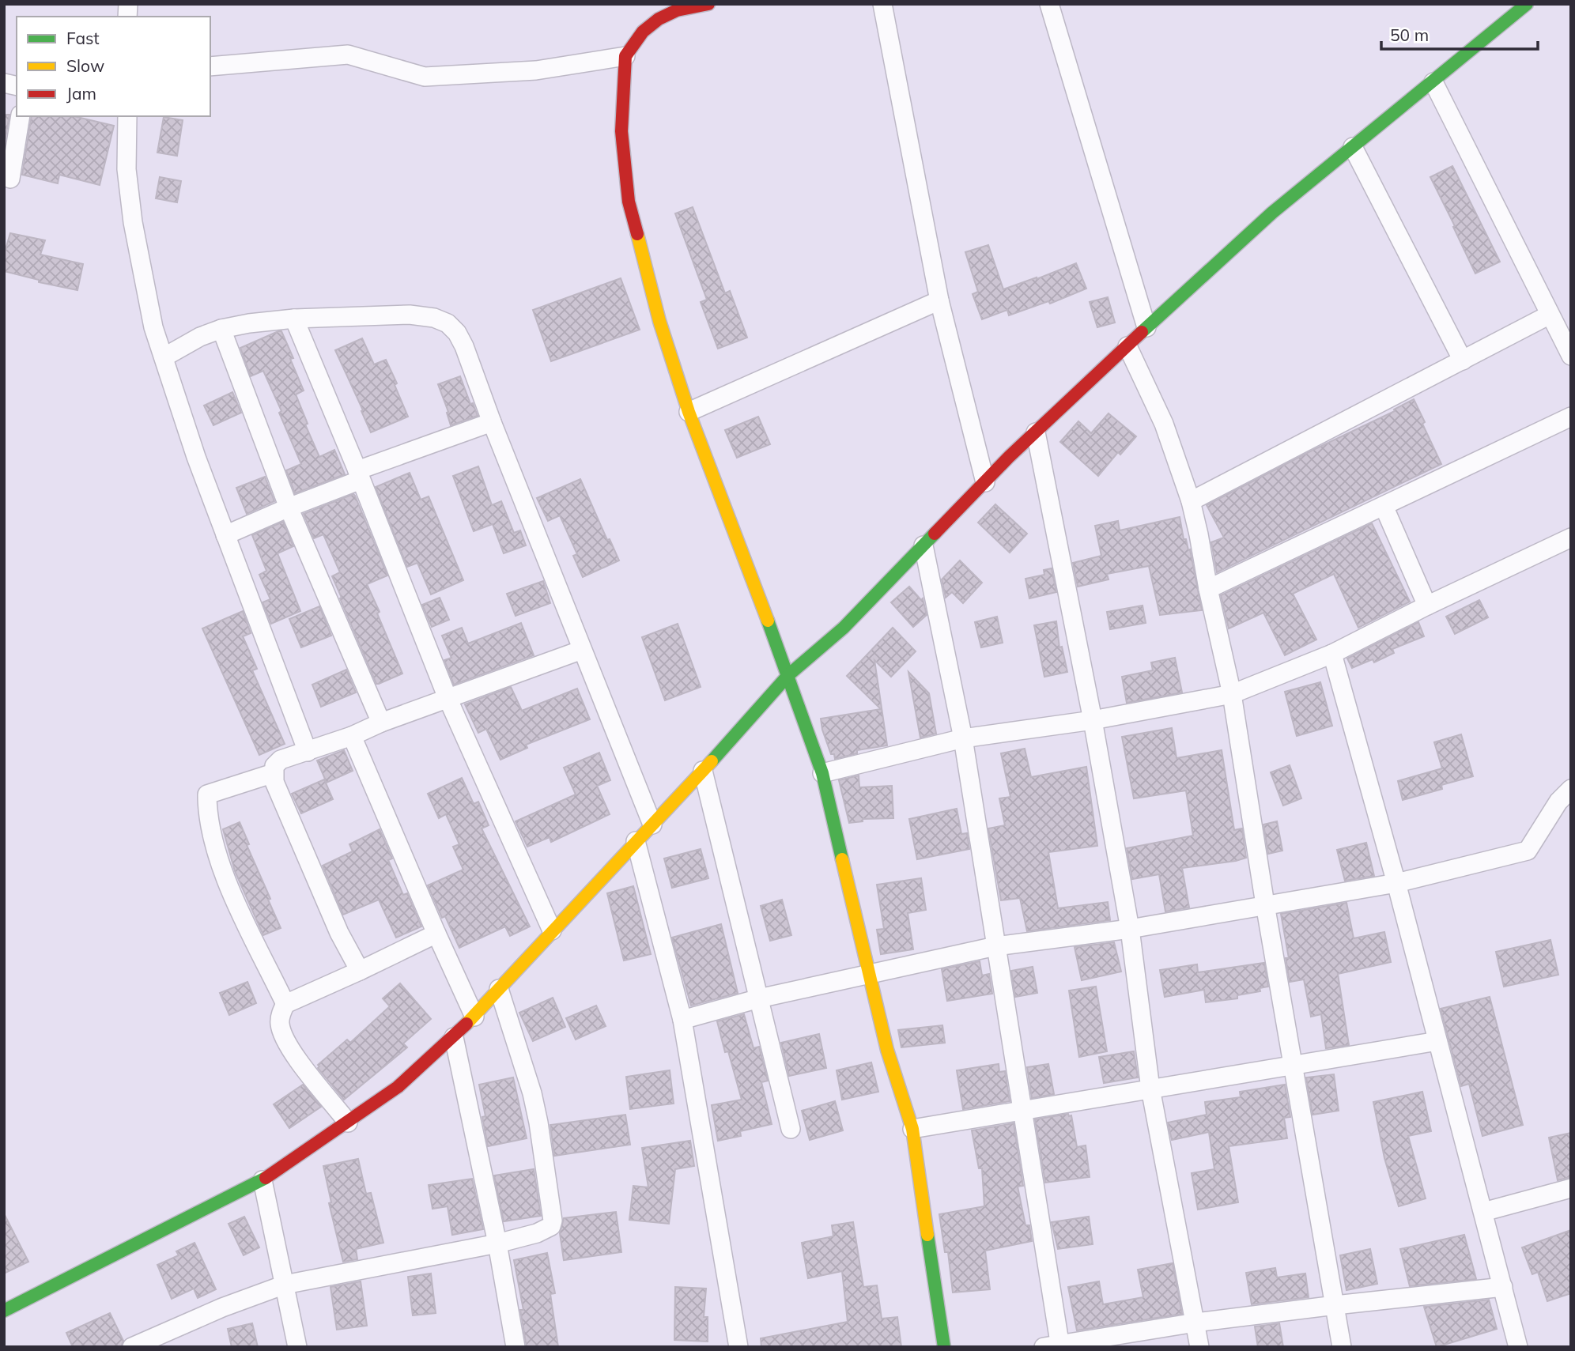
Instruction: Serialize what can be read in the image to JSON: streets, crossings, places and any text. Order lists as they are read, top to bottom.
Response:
{
  "legend": ["Fast", "Slow", "Jam"],
  "scale_bar": "50 m"
}
